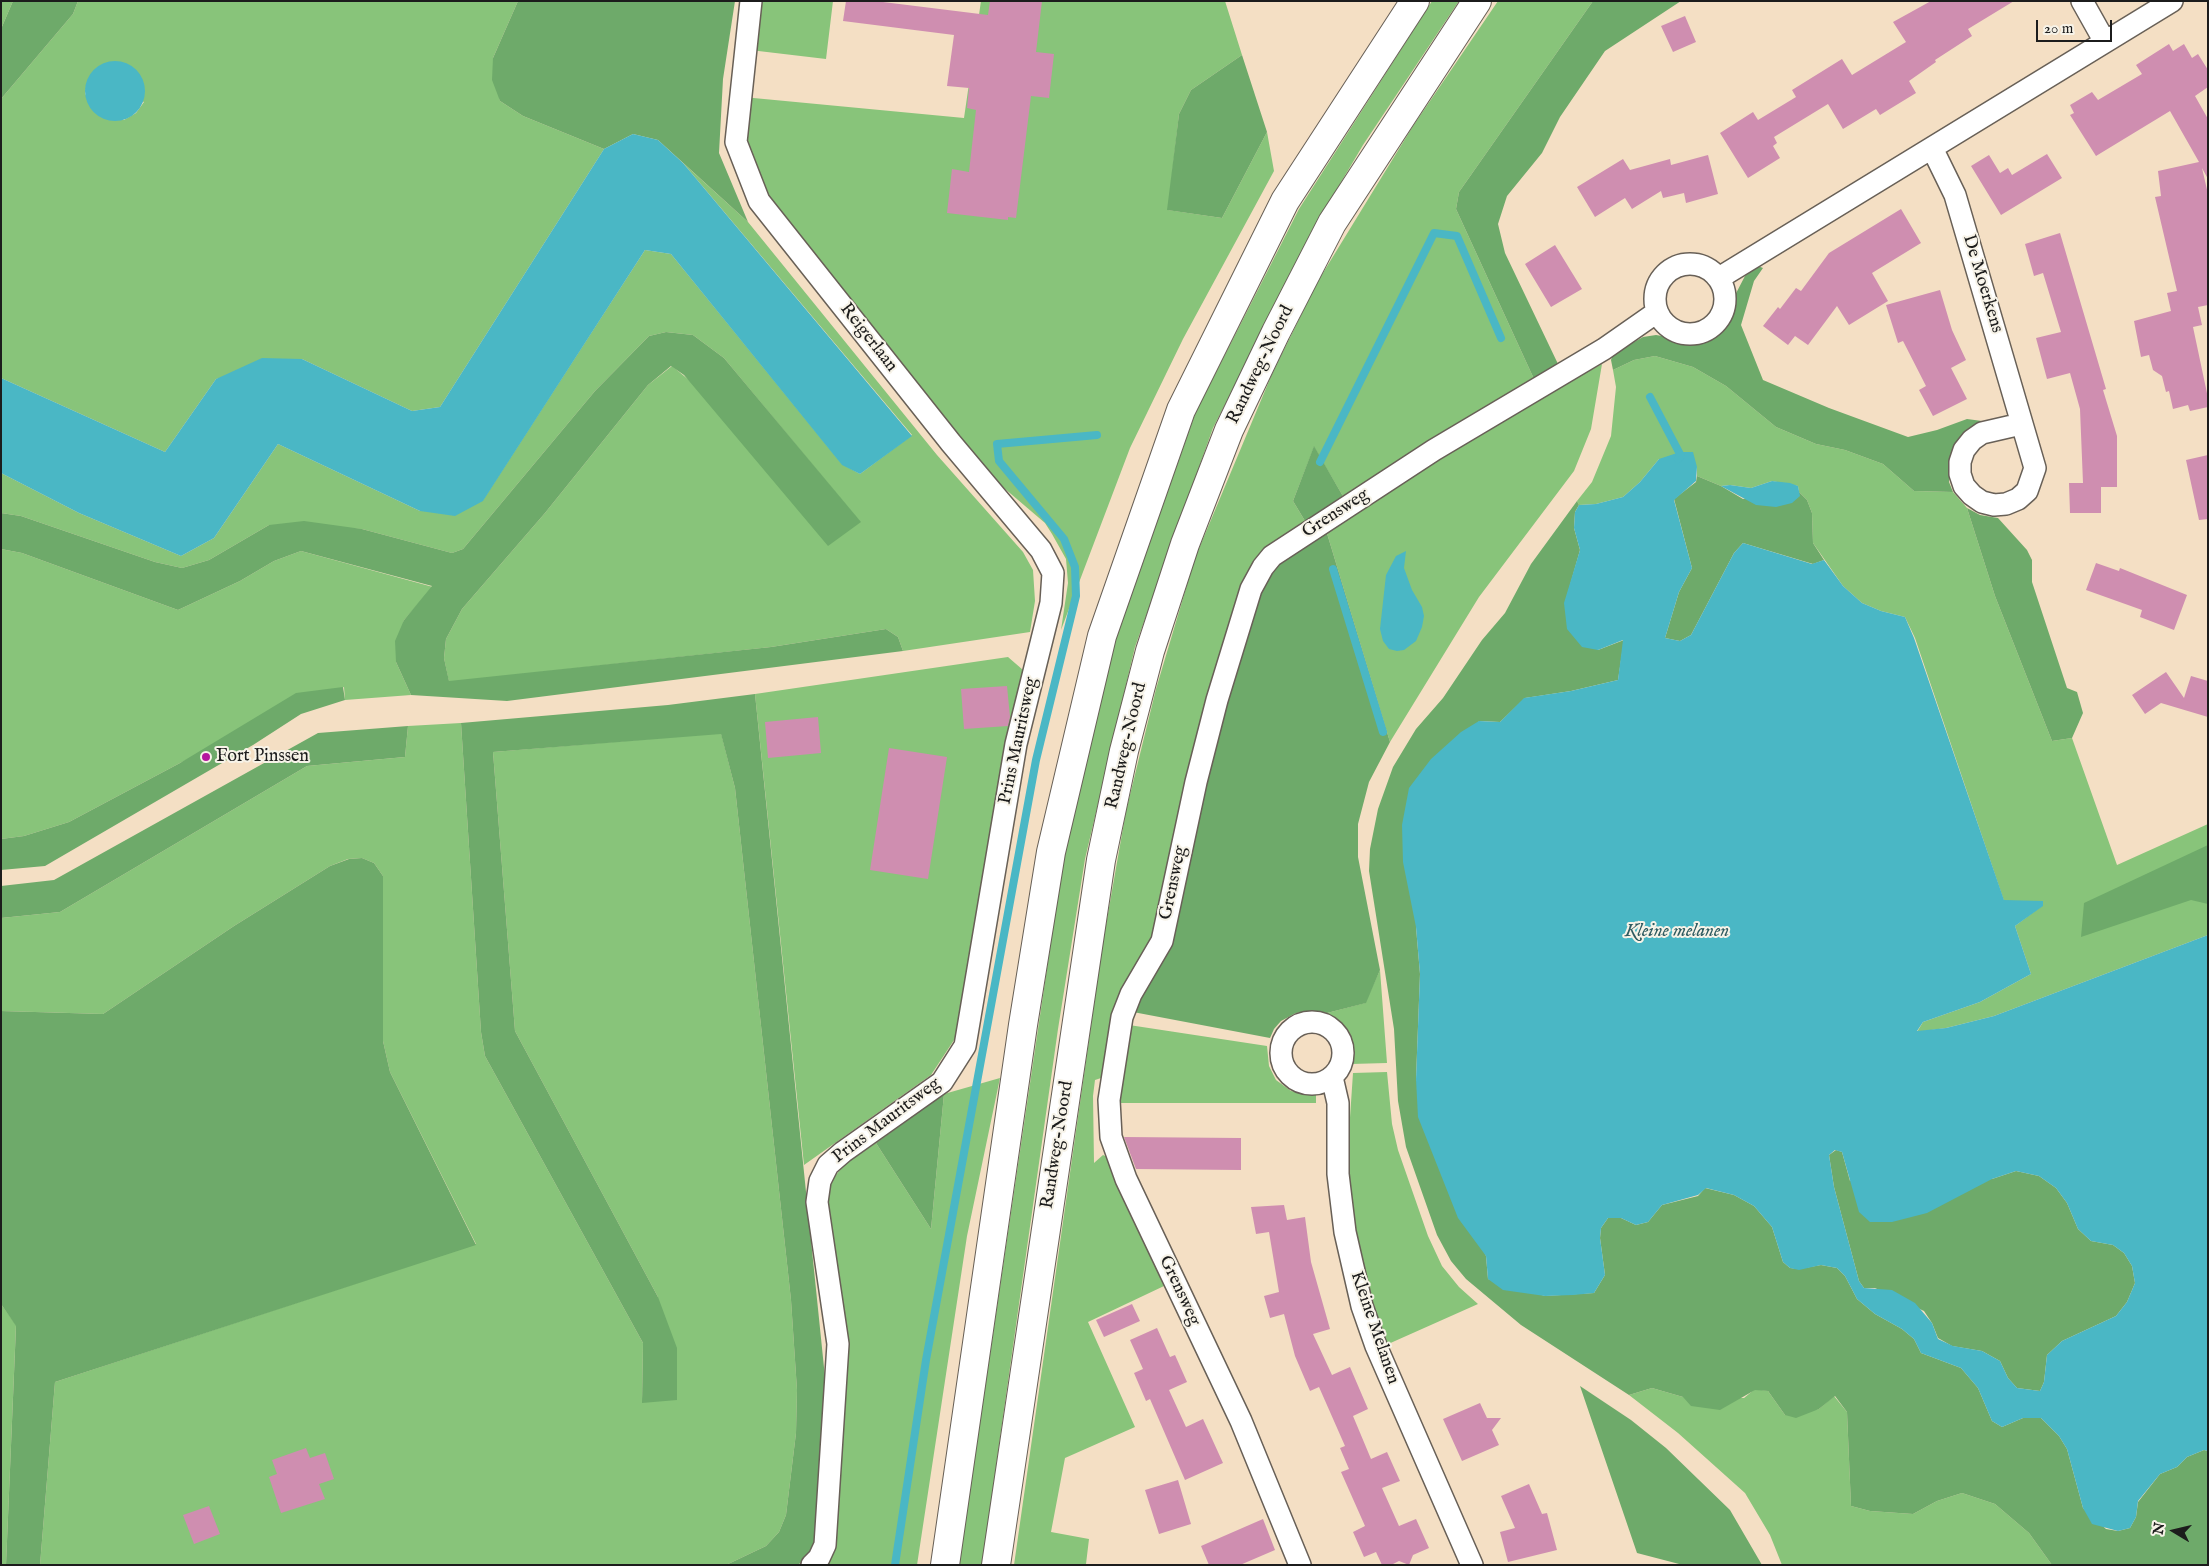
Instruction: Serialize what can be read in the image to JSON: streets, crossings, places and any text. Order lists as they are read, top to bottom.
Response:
{
  "streets": {
    "main road": ["Randweg-Noord"],
    "street": [
      "De Moerkens",
      "Reigerlaan",
      "Grensweg",
      "Prins Mauritsweg",
      "Kleine Melanen"
    ]
  },
  "crossings": [
    ["Reigerlaan", "Prins Mauritsweg"]
  ],
  "water": ["Kleine melanen"],
  "places": ["Fort Pinssen"],
  "scale_bar": "20 m",
  "north": "left"
}
